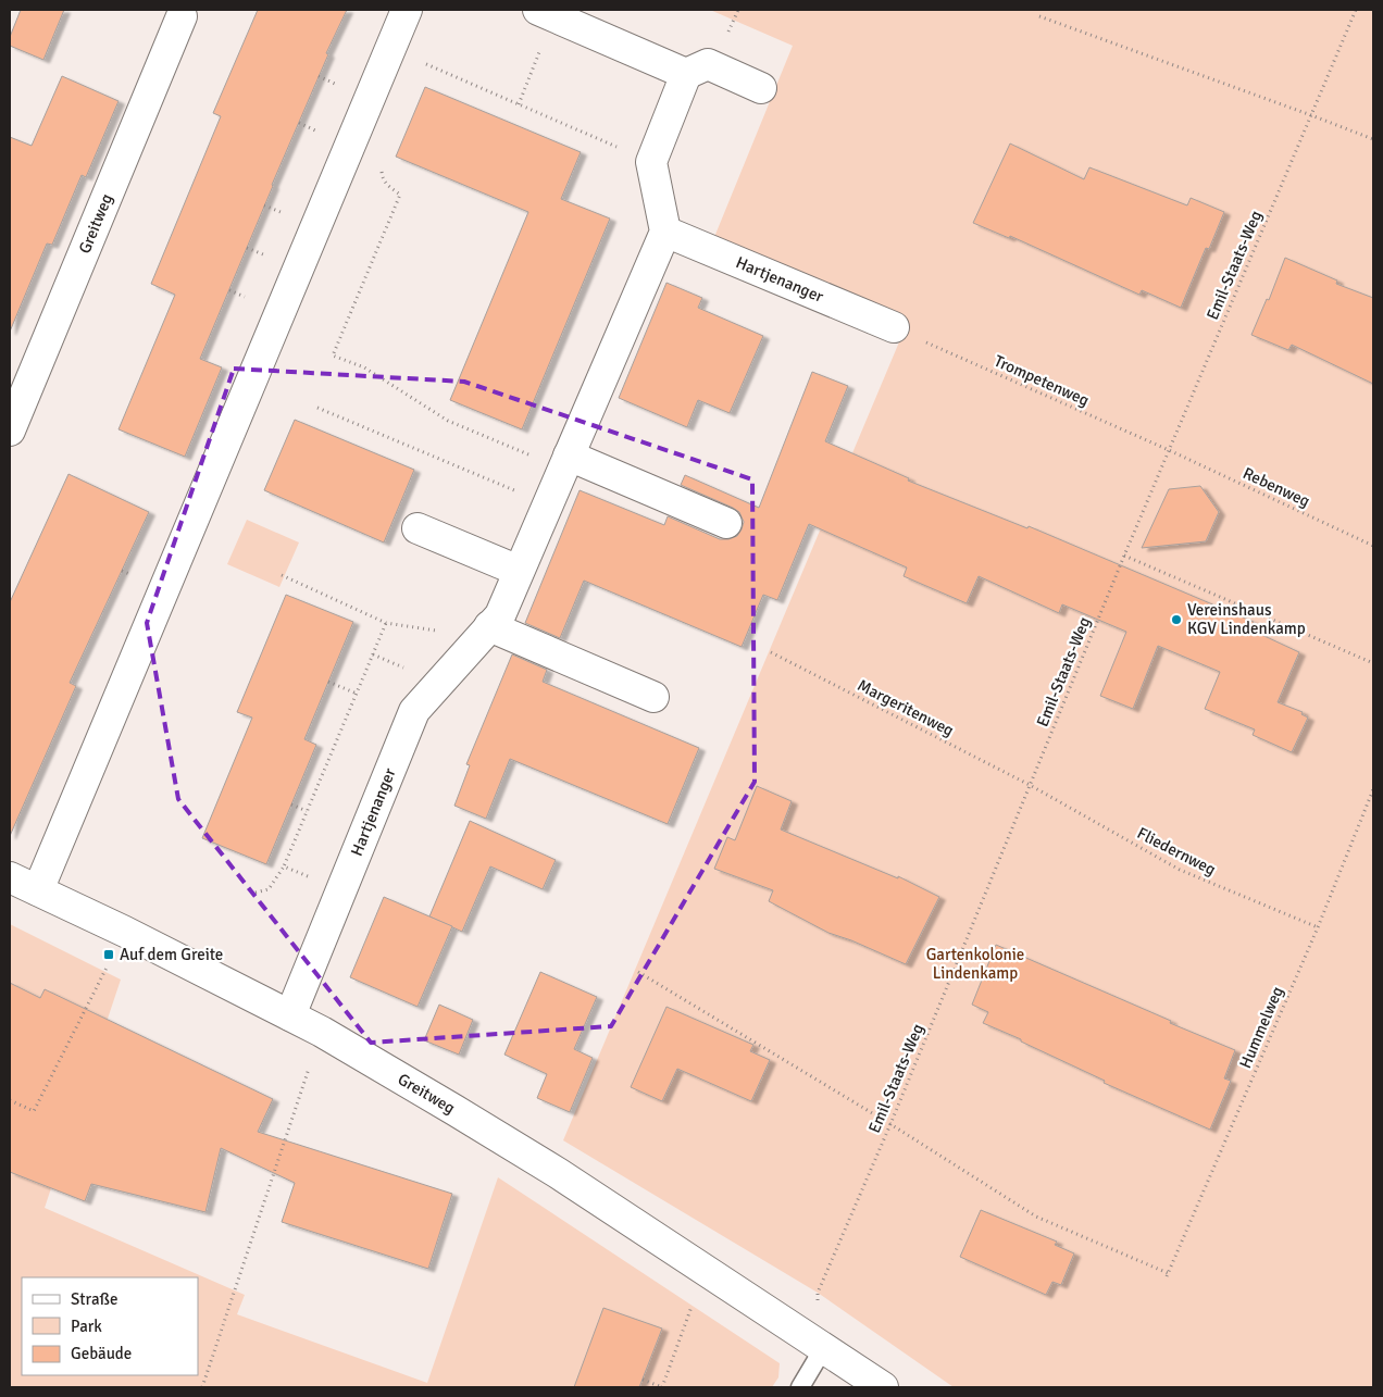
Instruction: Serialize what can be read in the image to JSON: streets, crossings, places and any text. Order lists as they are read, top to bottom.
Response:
{
  "streets": {
    "street": ["Greitweg", "Hartjenanger"],
    "path": [
      "Emil-Staats-Weg",
      "Trompetenweg",
      "Rebenweg",
      "Margeritenweg",
      "Fliedernweg",
      "Hummelweg"
    ]
  },
  "crossings": [
    ["Greitweg", "Emil-Staats-Weg"],
    ["Greitweg", "Hartjenanger"],
    ["Emil-Staats-Weg", "Trompetenweg"],
    ["Emil-Staats-Weg", "Rebenweg"],
    ["Emil-Staats-Weg", "Margeritenweg"],
    ["Emil-Staats-Weg", "Fliedernweg"],
    ["Emil-Staats-Weg", "Hummelweg"],
    ["Trompetenweg", "Rebenweg"],
    ["Margeritenweg", "Fliedernweg"],
    ["Fliedernweg", "Hummelweg"]
  ],
  "parks": ["Gartenkolonie Lindenkamp"],
  "places": {
    "other": ["Vereinshaus KGV Lindenkamp"],
    "transit": ["Auf dem Greite"]
  },
  "legend": ["Straße", "Park", "Gebäude"]
}
